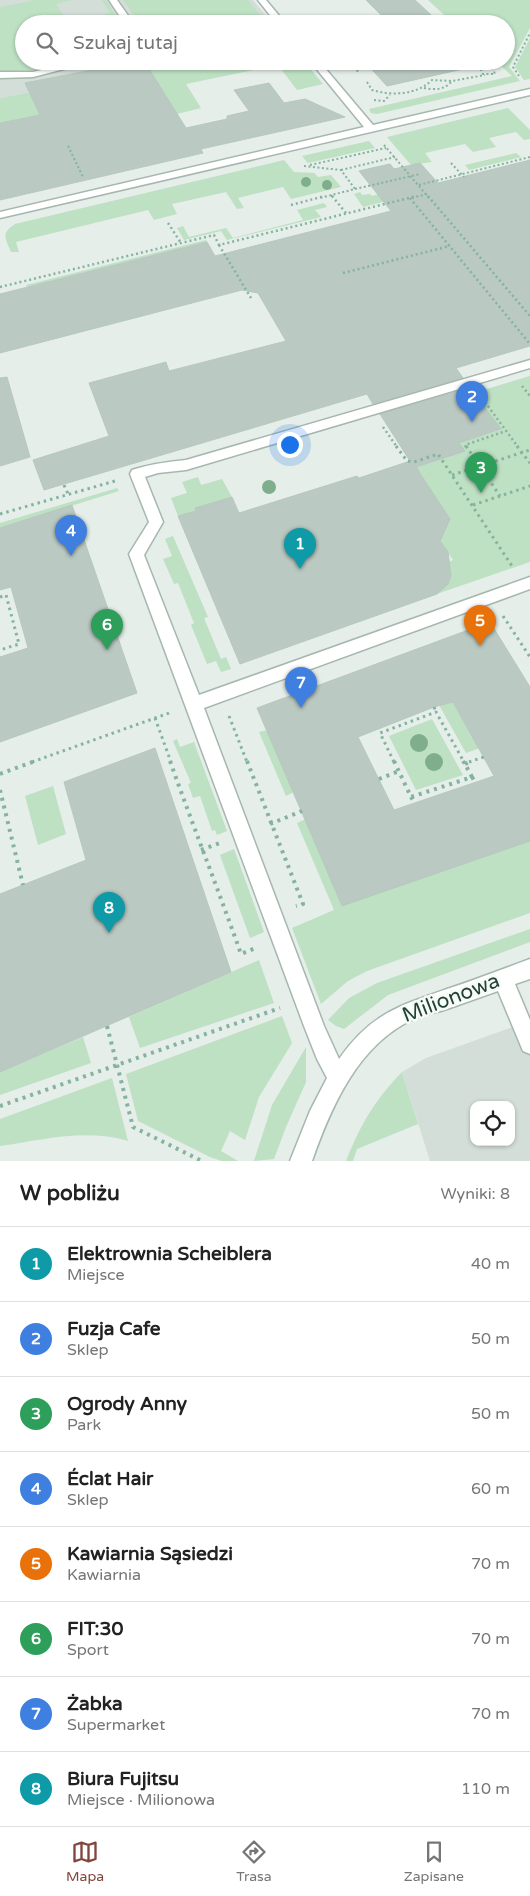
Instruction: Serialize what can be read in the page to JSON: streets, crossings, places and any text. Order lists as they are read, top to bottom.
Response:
{
  "streets": {
    "street": ["Milionowa"]
  },
  "page": {
    "search": "Szukaj tutaj",
    "pins": [
      "2",
      "3",
      "4",
      "1",
      "5",
      "6",
      "7",
      "8"
    ],
    "heading": ["W pobliżu", "Wyniki: 8"],
    "list": [
      {
        "mark": "1",
        "name": "Elektrownia Scheiblera",
        "note": "Miejsce",
        "value": "40 m"
      },
      {
        "mark": "2",
        "name": "Fuzja Cafe",
        "note": "Sklep",
        "value": "50 m"
      },
      {
        "mark": "3",
        "name": "Ogrody Anny",
        "note": "Park",
        "value": "50 m"
      },
      {
        "mark": "4",
        "name": "Éclat Hair",
        "note": "Sklep",
        "value": "60 m"
      },
      {
        "mark": "5",
        "name": "Kawiarnia Sąsiedzi",
        "note": "Kawiarnia",
        "value": "70 m"
      },
      {
        "mark": "6",
        "name": "FIT:30",
        "note": "Sport",
        "value": "70 m"
      },
      {
        "mark": "7",
        "name": "Żabka",
        "note": "Supermarket",
        "value": "70 m"
      },
      {
        "mark": "8",
        "name": "Biura Fujitsu",
        "note": "Miejsce · Milionowa",
        "value": "110 m"
      }
    ],
    "nav": ["Mapa", "Trasa", "Zapisane"]
  }
}
